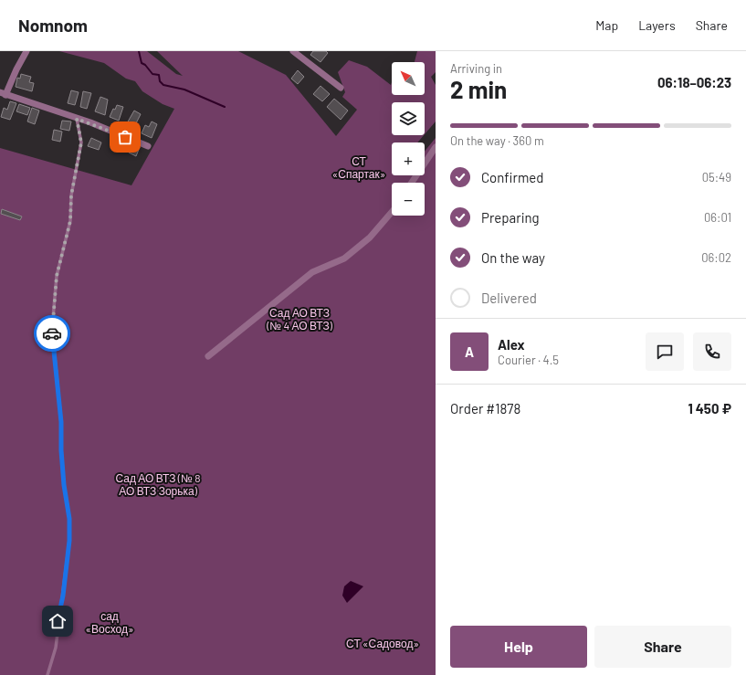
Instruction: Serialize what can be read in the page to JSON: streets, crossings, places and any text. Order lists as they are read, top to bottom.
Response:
{
  "parks": [
    "СТ «Спартак»",
    "Сад АО ВТЗ (№ 4 АО ВТЗ)",
    "Сад АО ВТЗ (№ 8 АО ВТЗ Зорька)",
    "сад «Восход»",
    "СТ «Садовод»"
  ],
  "north": "top left",
  "page": {
    "header": "Nomnom",
    "nav": ["Map", "Layers", "Share"],
    "heading": ["2 min", "Arriving in", "06:18–06:23"],
    "panel": [
      "Alex",
      "Courier · 4.5",
      "Order #1878",
      "1 450 ₽"
    ],
    "map_buttons": ["+", "−"],
    "bar": "On the way · 360 m",
    "list": [
      ["Confirmed", "05:49"],
      ["Preparing", "06:01"],
      ["On the way", "06:02"],
      "Delivered"
    ],
    "round": "A",
    "buttons": ["Help", "Share"]
  }
}
